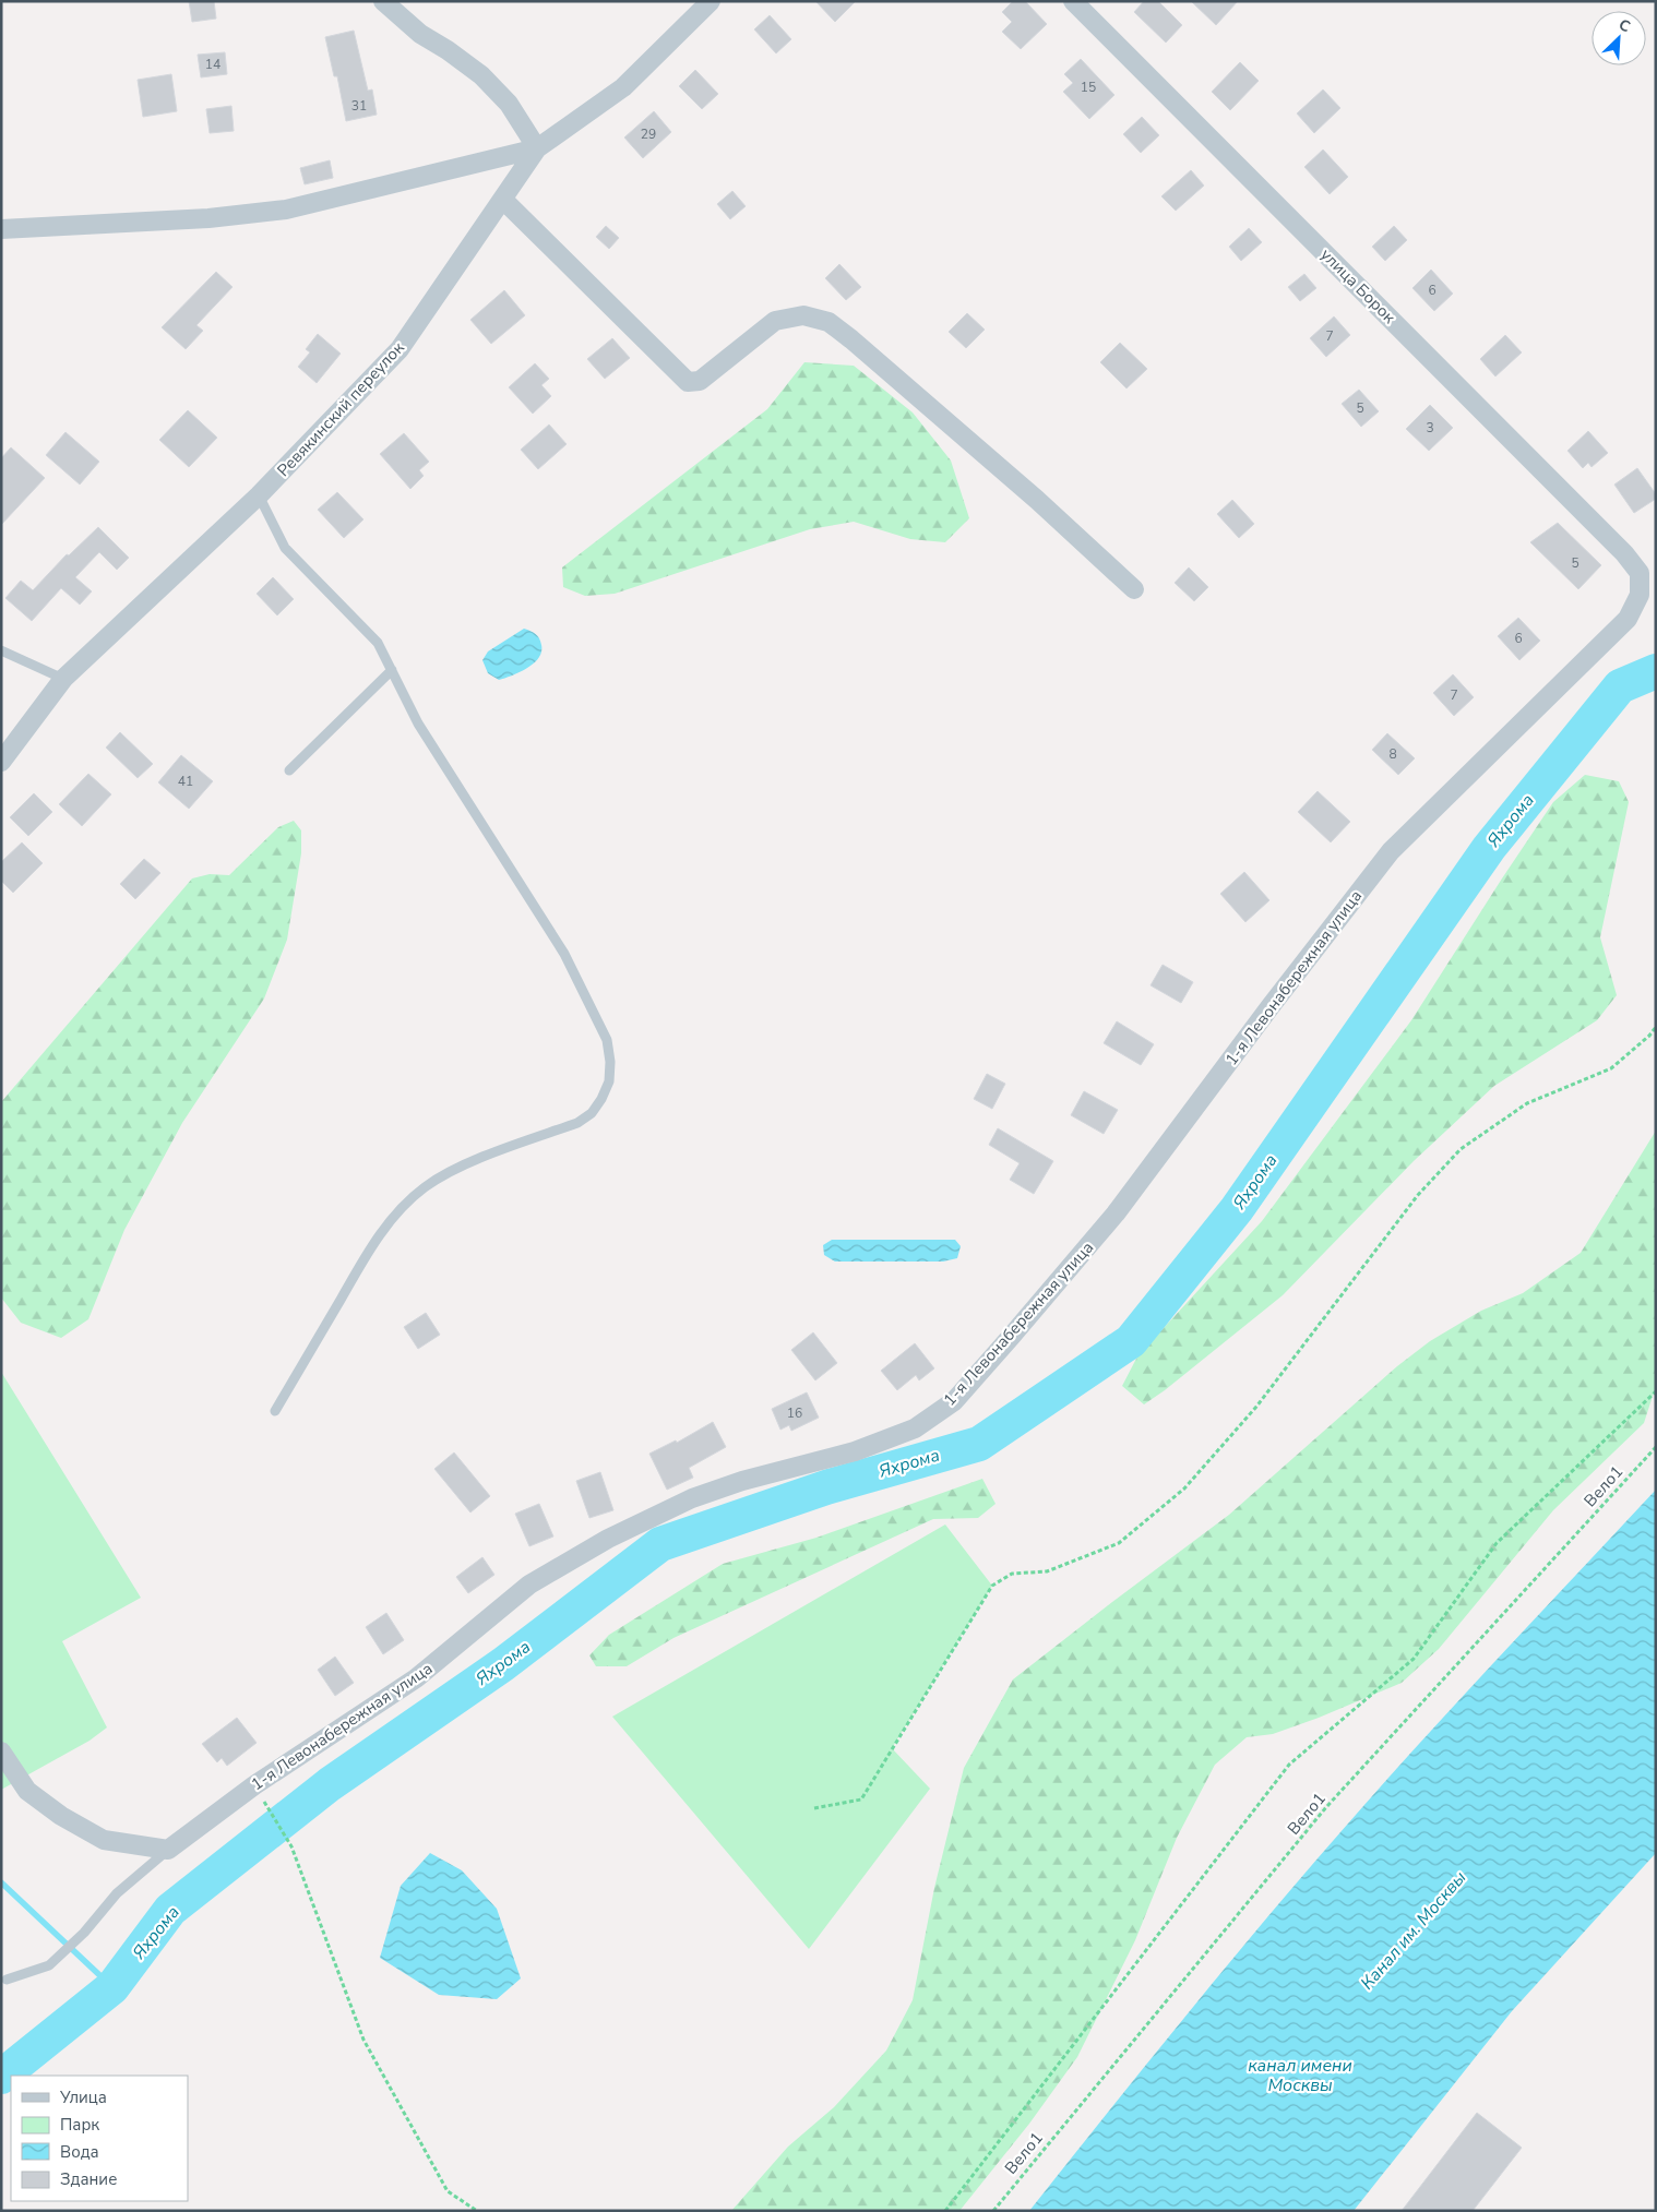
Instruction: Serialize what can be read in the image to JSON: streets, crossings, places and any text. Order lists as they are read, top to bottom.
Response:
{
  "streets": {
    "street": ["улица Борок", "Ревякинский переулок", "1-я Левонабережная улица"],
    "path": ["Вело1"]
  },
  "crossings": [
    ["улица Борок", "1-я Левонабережная улица"]
  ],
  "water": ["Яхрома", "Канал им. Москвы", "канал имени Москвы"],
  "house_numbers": [
    "14",
    "15",
    "31",
    "29",
    "6",
    "7",
    "5",
    "3",
    "5",
    "6",
    "7",
    "8",
    "41",
    "16"
  ],
  "legend": [
    "Улица",
    "Парк",
    "Вода",
    "Здание"
  ],
  "north": "top right"
}
